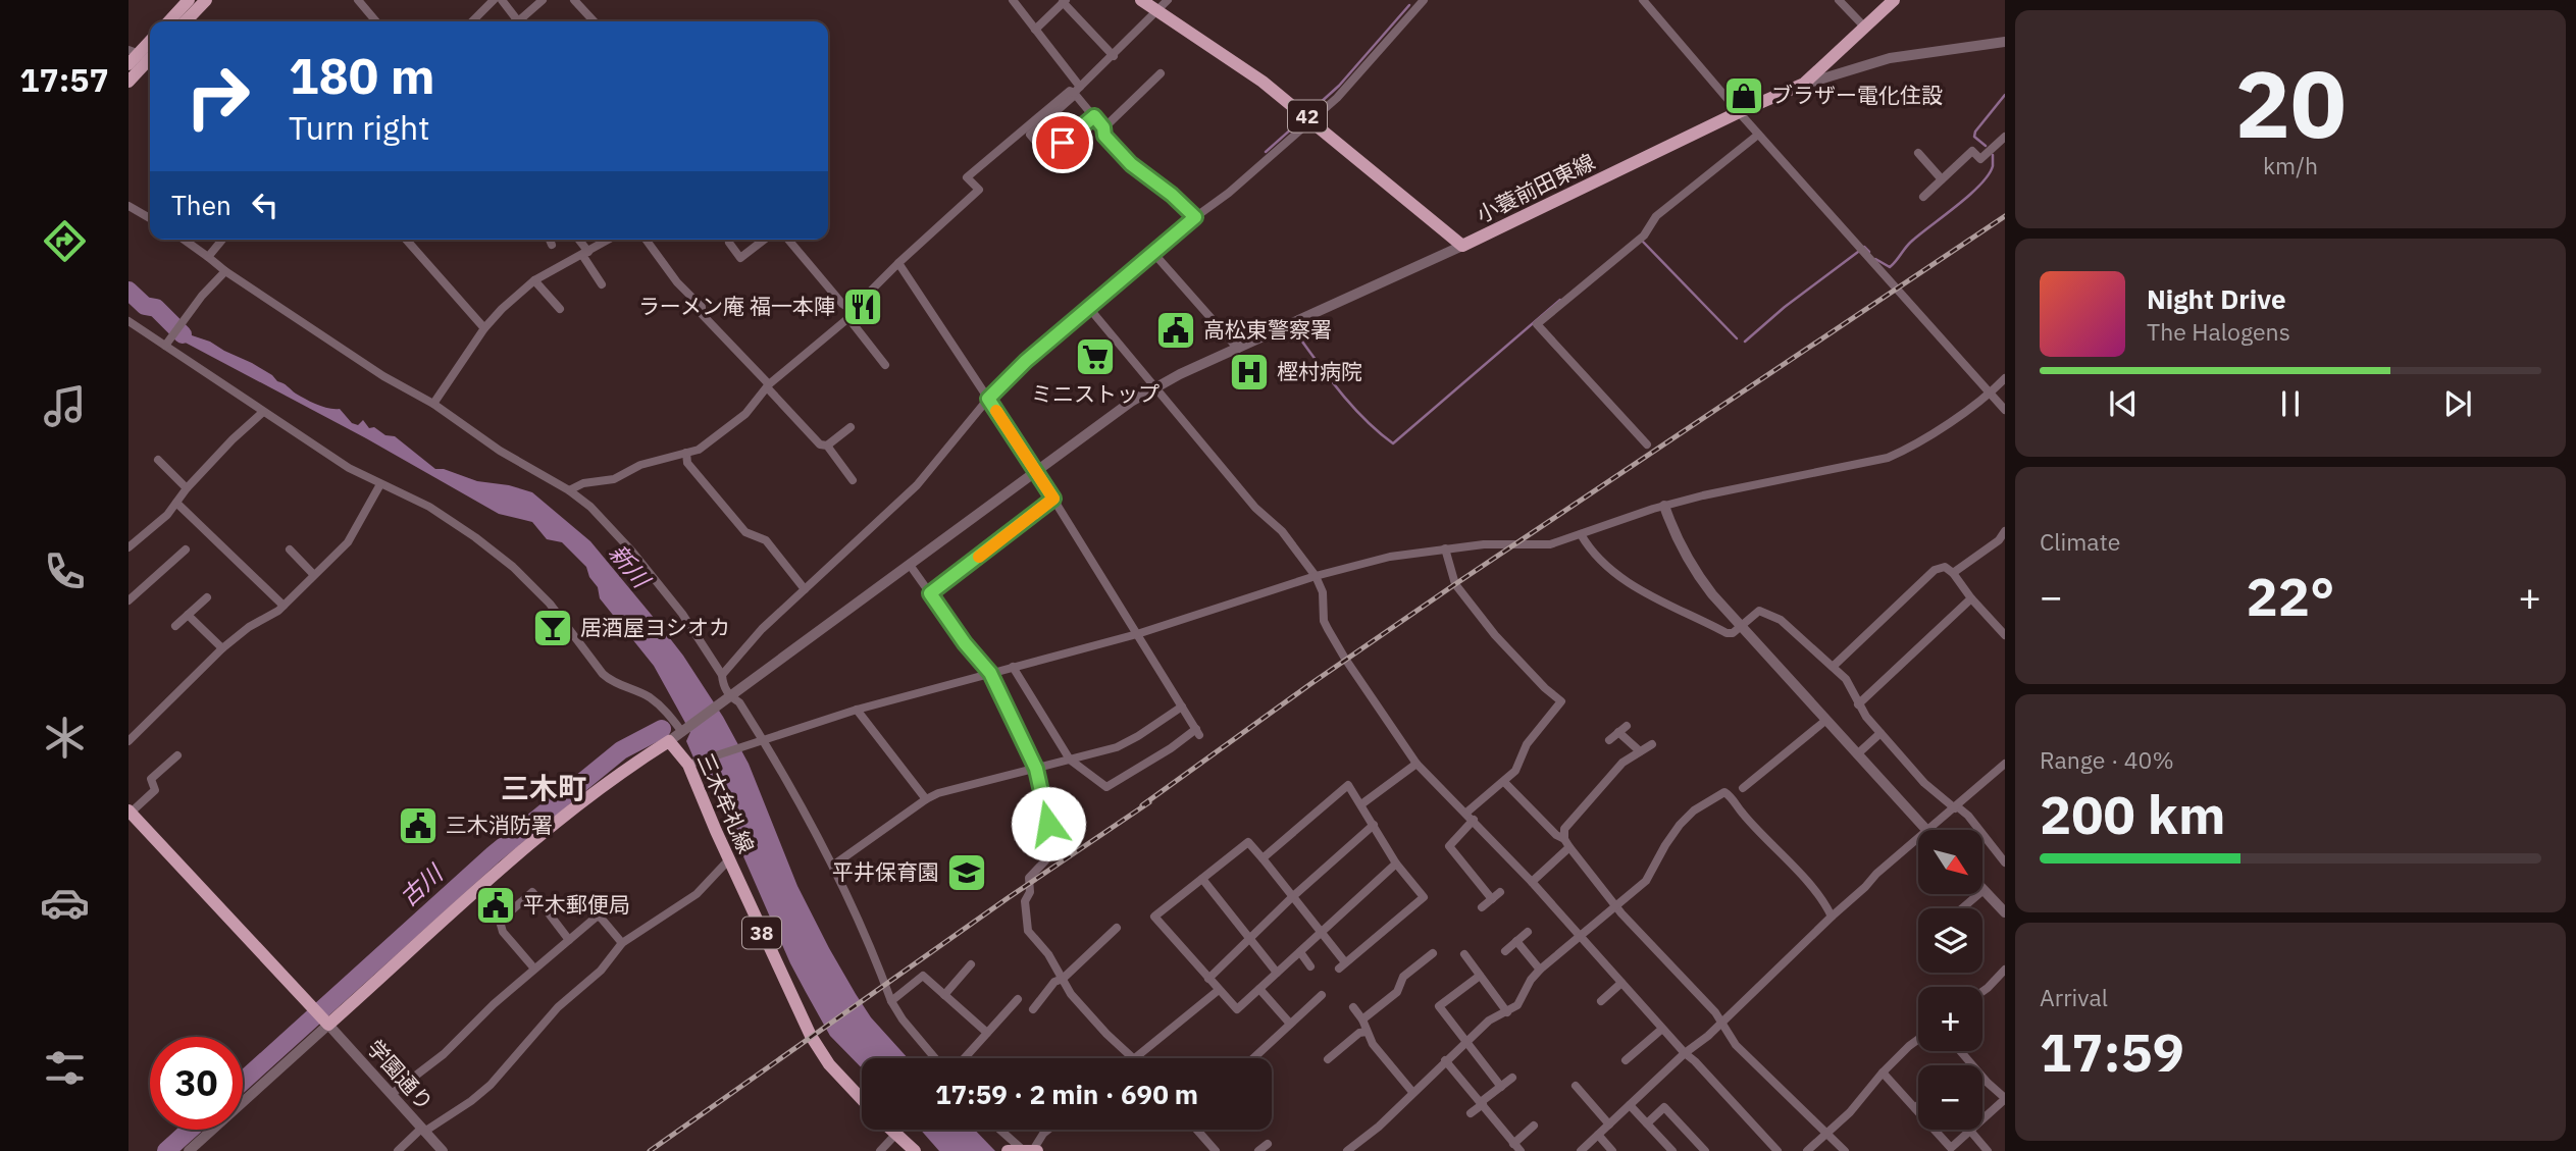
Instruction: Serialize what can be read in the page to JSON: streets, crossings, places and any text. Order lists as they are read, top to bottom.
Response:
{
  "streets": {
    "main road": [
      "42",
      "小蓑前田東線",
      "三木牟礼線",
      "38"
    ],
    "street": ["学園通り"]
  },
  "crossings": [
    ["三木牟礼線", "学園通り"]
  ],
  "districts": ["三木町"],
  "water": ["新川", "古川"],
  "places": {
    "shop": ["ブラザー電化住設"],
    "restaurant": ["ラーメン庵 福一本陣"],
    "public building": ["高松東警察署", "三木消防署", "平木郵便局"],
    "supermarket": ["ミニストップ"],
    "hospital": ["樫村病院"],
    "bar": ["居酒屋ヨシオカ"],
    "school or university": ["平井保育園"]
  },
  "north": "bottom right",
  "page": {
    "tabs": "17:57",
    "tile": [
      ["20", "km/h"],
      "Climate",
      ["Range · 40%", "200 km"],
      ["Arrival", "17:59"]
    ],
    "turn": ["180 m", "Turn right"],
    "then": "Then",
    "song": ["Night Drive", "The Halogens"],
    "heat": ["−", "22°", "+"],
    "map_buttons": ["+", "−"],
    "limit": "30",
    "trip": "17:59 · 2 min · 690 m"
  }
}
